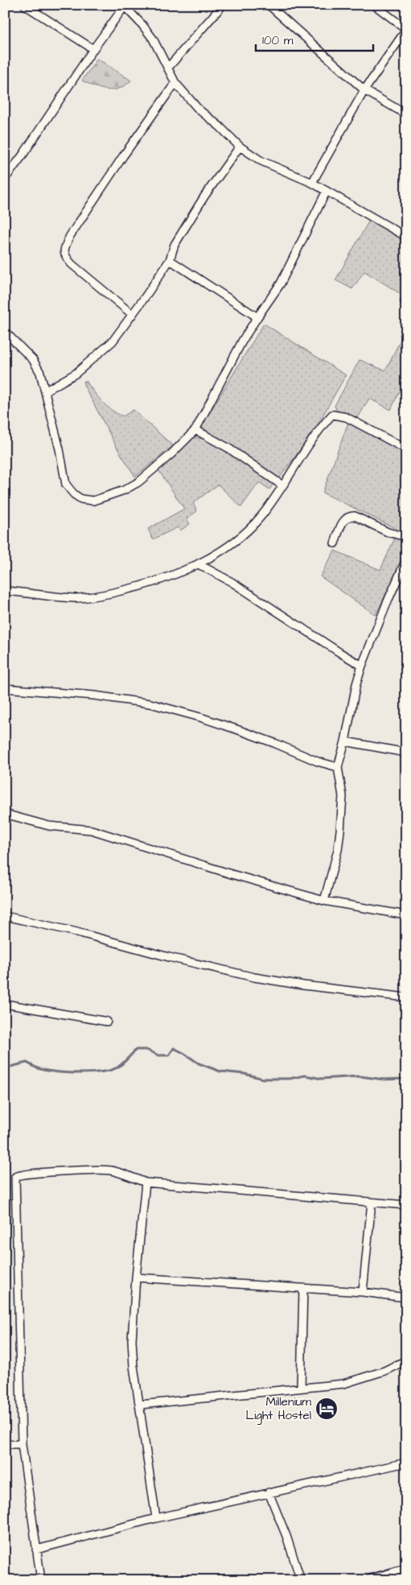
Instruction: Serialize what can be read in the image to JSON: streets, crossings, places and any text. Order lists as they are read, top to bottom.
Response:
{
  "places": {
    "hotel": ["Millenium Light Hostel"]
  },
  "scale_bar": "100 m"
}
